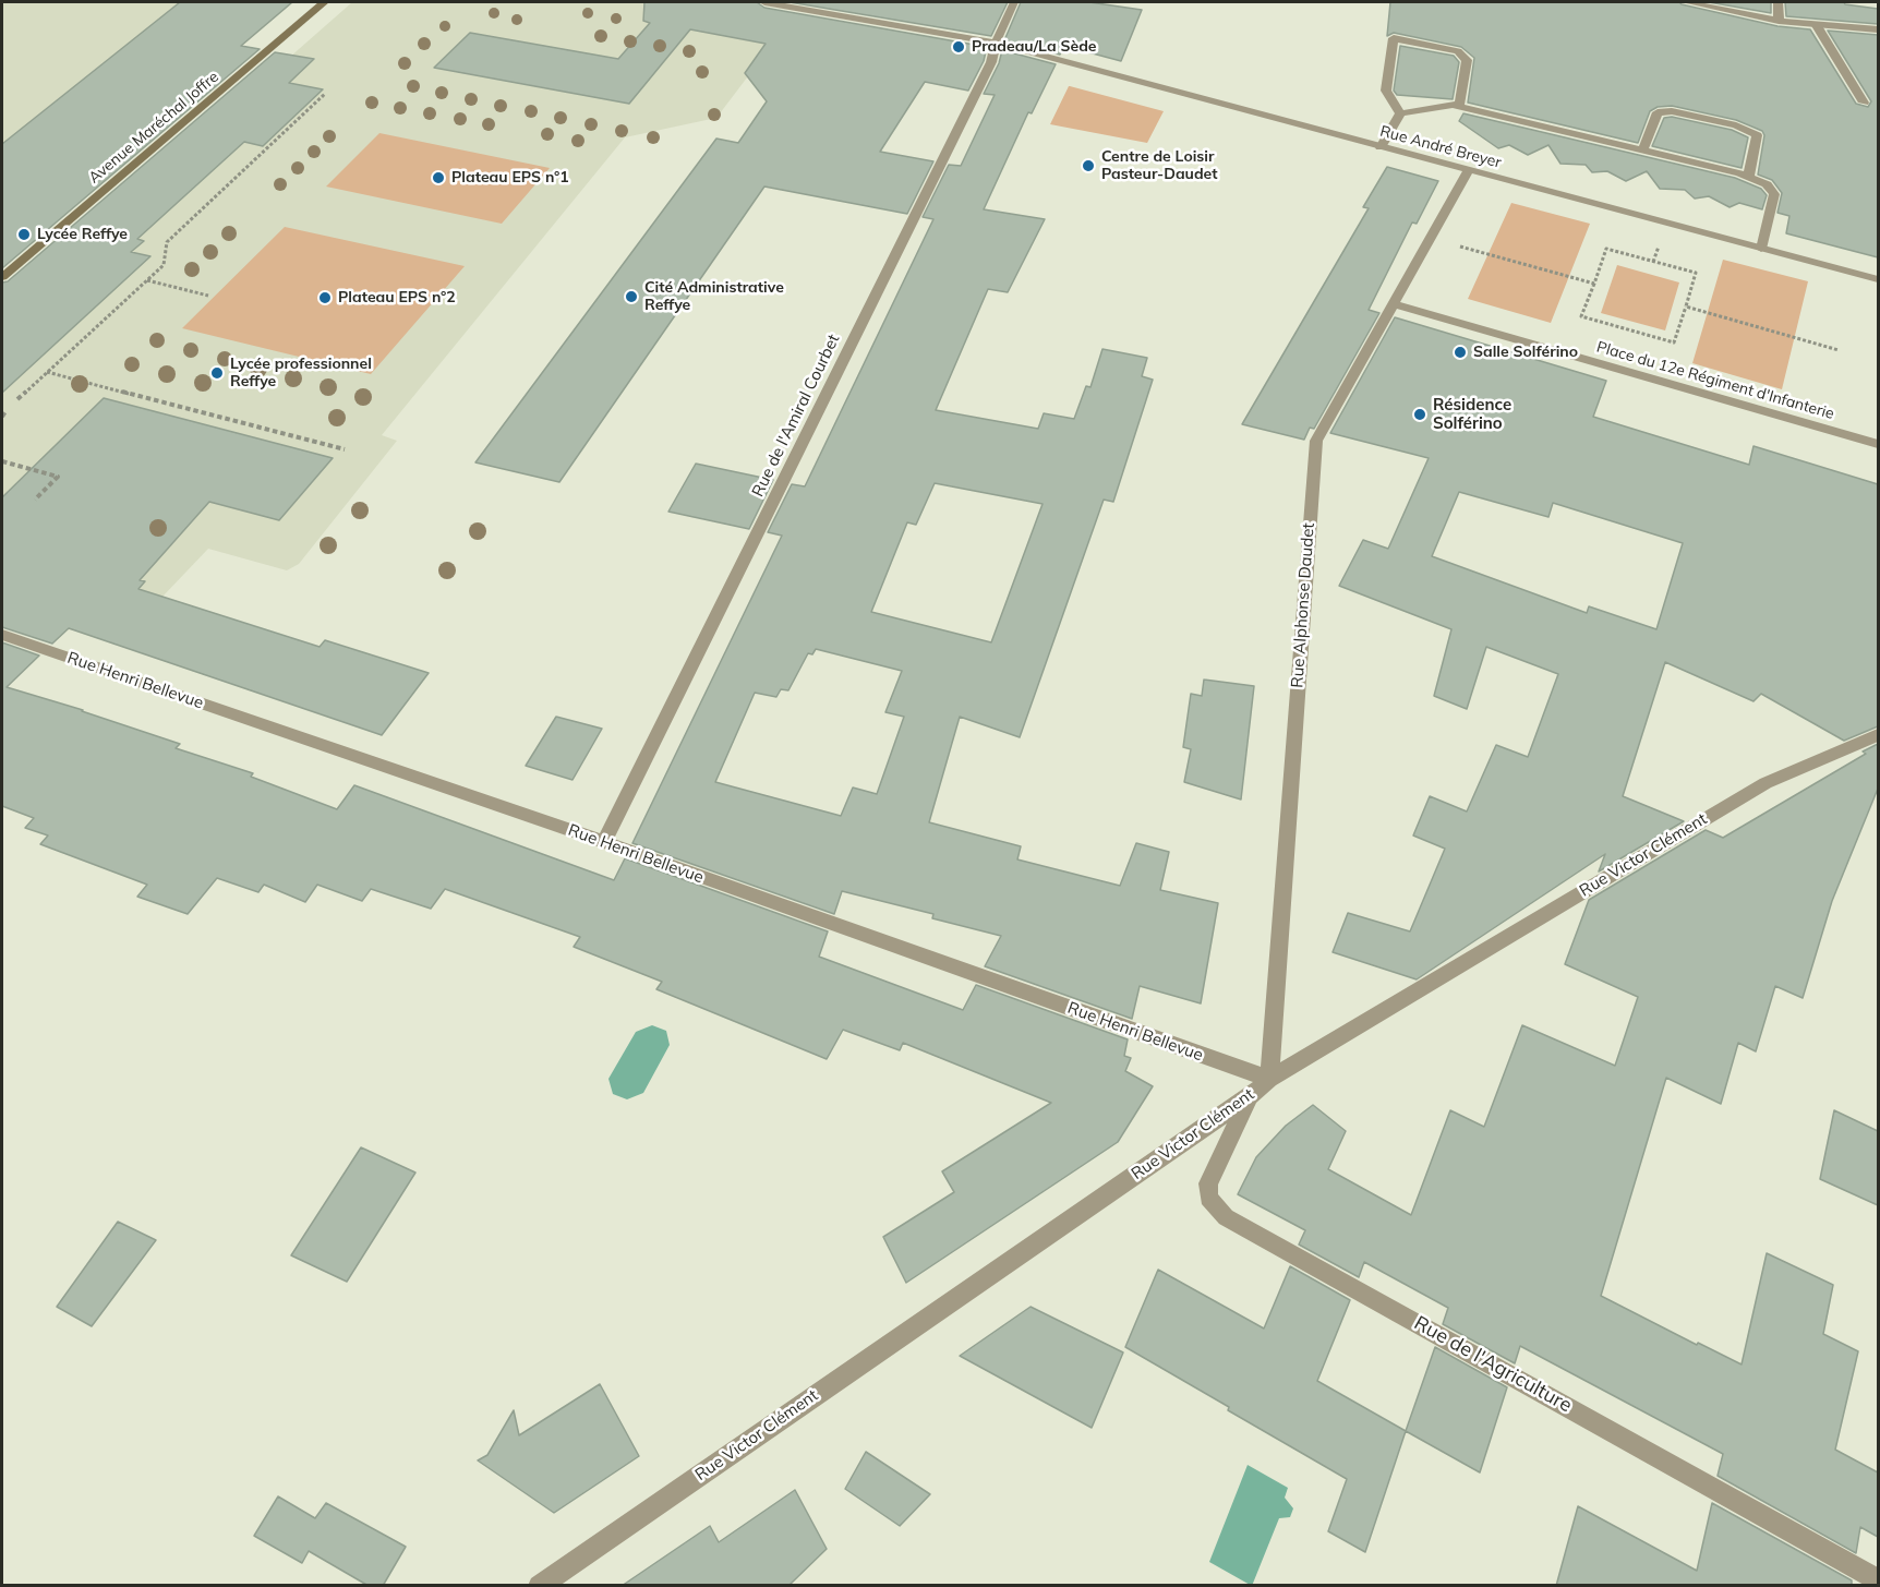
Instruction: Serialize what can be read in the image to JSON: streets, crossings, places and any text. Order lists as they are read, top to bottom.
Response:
{
  "streets": {
    "main road": ["Avenue Maréchal Joffre"],
    "street": [
      "Rue André Breyer",
      "Place du 12e Régiment d'Infanterie",
      "Rue de l'Amiral Courbet",
      "Rue Alphonse Daudet",
      "Rue Henri Bellevue",
      "Rue Victor Clément",
      "Rue de l'Agriculture"
    ]
  },
  "crossings": [
    ["Rue André Breyer", "Rue de l'Amiral Courbet"],
    ["Rue André Breyer", "Rue Alphonse Daudet"],
    ["Place du 12e Régiment d'Infanterie", "Rue Alphonse Daudet"],
    ["Rue de l'Amiral Courbet", "Rue Henri Bellevue"],
    ["Rue Alphonse Daudet", "Rue Henri Bellevue"],
    ["Rue Alphonse Daudet", "Rue Victor Clément"],
    ["Rue Henri Bellevue", "Rue Victor Clément"],
    ["Rue Victor Clément", "Rue de l'Agriculture"]
  ],
  "places": [
    "Pradeau/La Sède",
    "Centre de Loisir Pasteur-Daudet",
    "Plateau EPS n°1",
    "Lycée Reffye",
    "Cité Administrative Reffye",
    "Plateau EPS n°2",
    "Salle Solférino",
    "Lycée professionnel Reffye",
    "Résidence Solférino"
  ]
}
